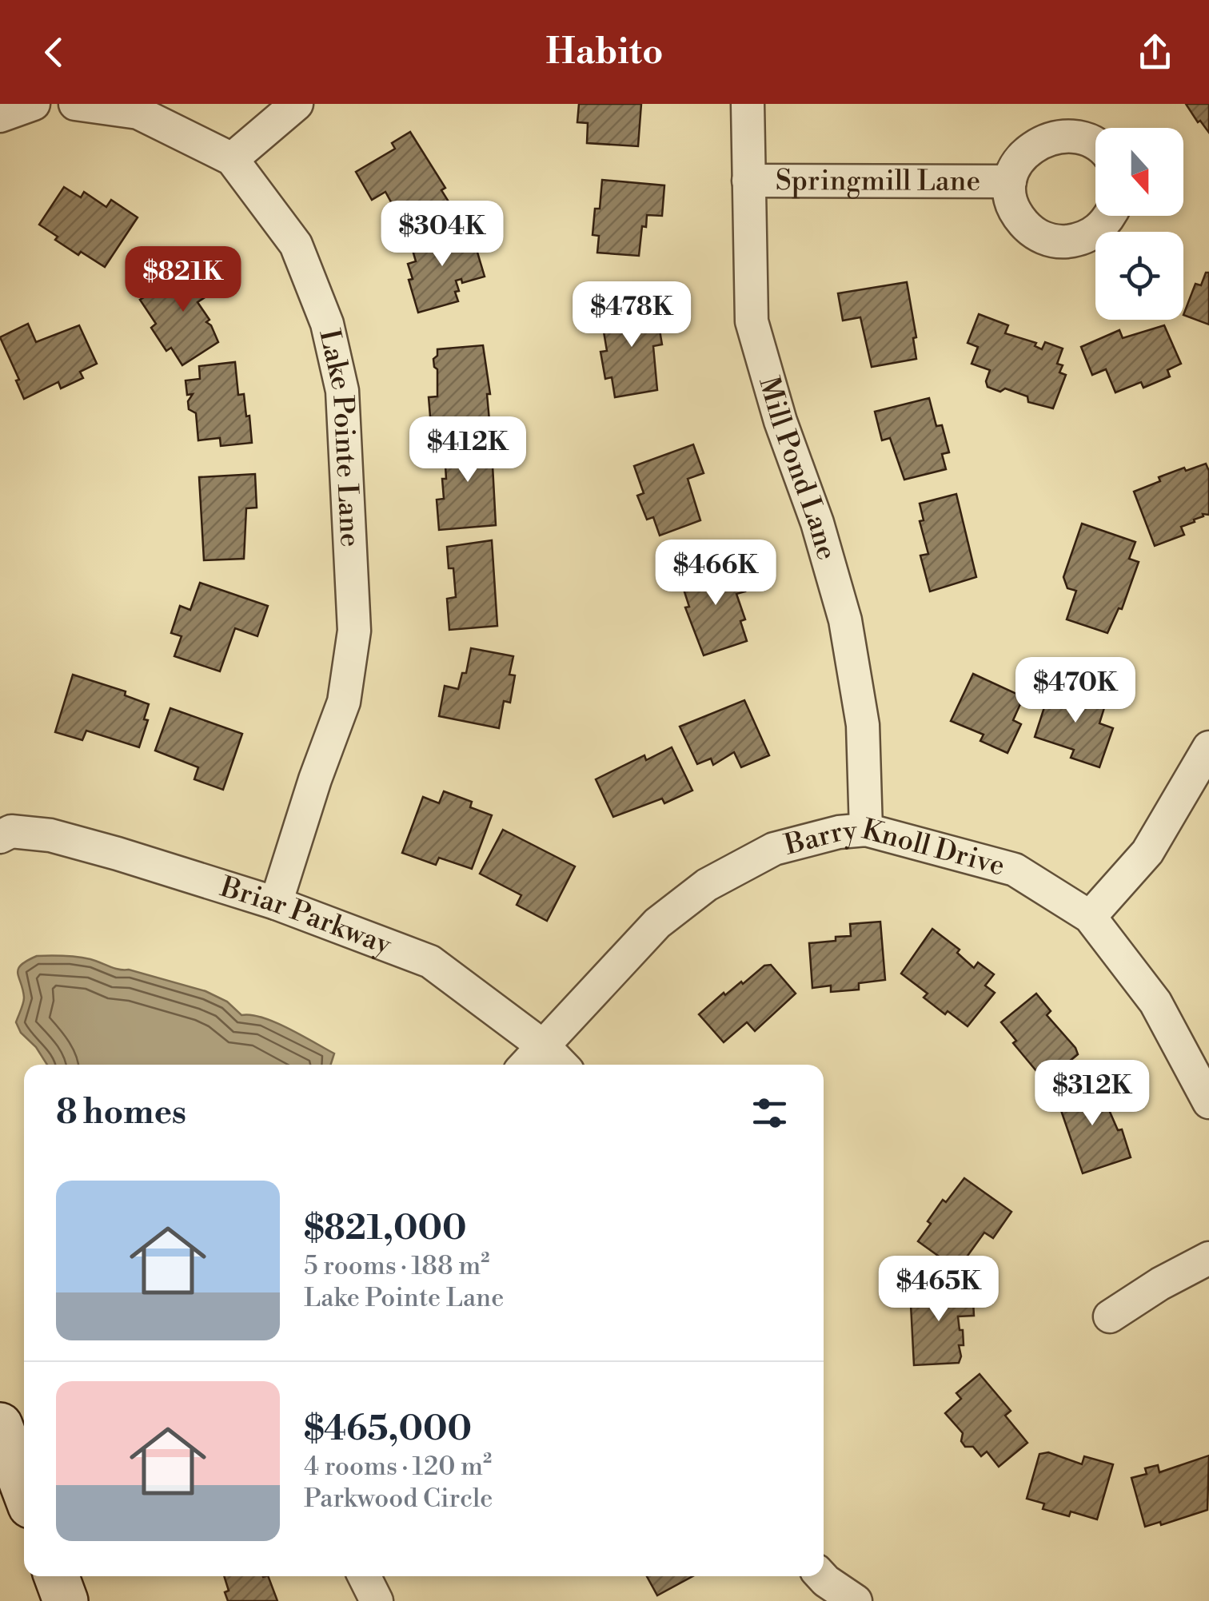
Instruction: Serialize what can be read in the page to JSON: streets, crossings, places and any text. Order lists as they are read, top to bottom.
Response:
{
  "streets": {
    "street": [
      "Springmill Lane",
      "Lake Pointe Lane",
      "Mill Pond Lane",
      "Barry Knoll Drive",
      "Briar Parkway"
    ]
  },
  "crossings": [
    ["Springmill Lane", "Mill Pond Lane"],
    ["Lake Pointe Lane", "Briar Parkway"],
    ["Mill Pond Lane", "Barry Knoll Drive"],
    ["Barry Knoll Drive", "Briar Parkway"]
  ],
  "north": "bottom",
  "page": {
    "header": "Habito",
    "price": [
      "$304K",
      "$821K",
      "$478K",
      "$412K",
      "$466K",
      "$470K",
      "$312K",
      "$465K"
    ],
    "heading": "8 homes",
    "list": [
      {
        "name": "$821,000",
        "note": "5 rooms · 188 m² · Lake Pointe Lane"
      },
      {
        "name": "$465,000",
        "note": "4 rooms · 120 m² · Parkwood Circle"
      }
    ]
  }
}
